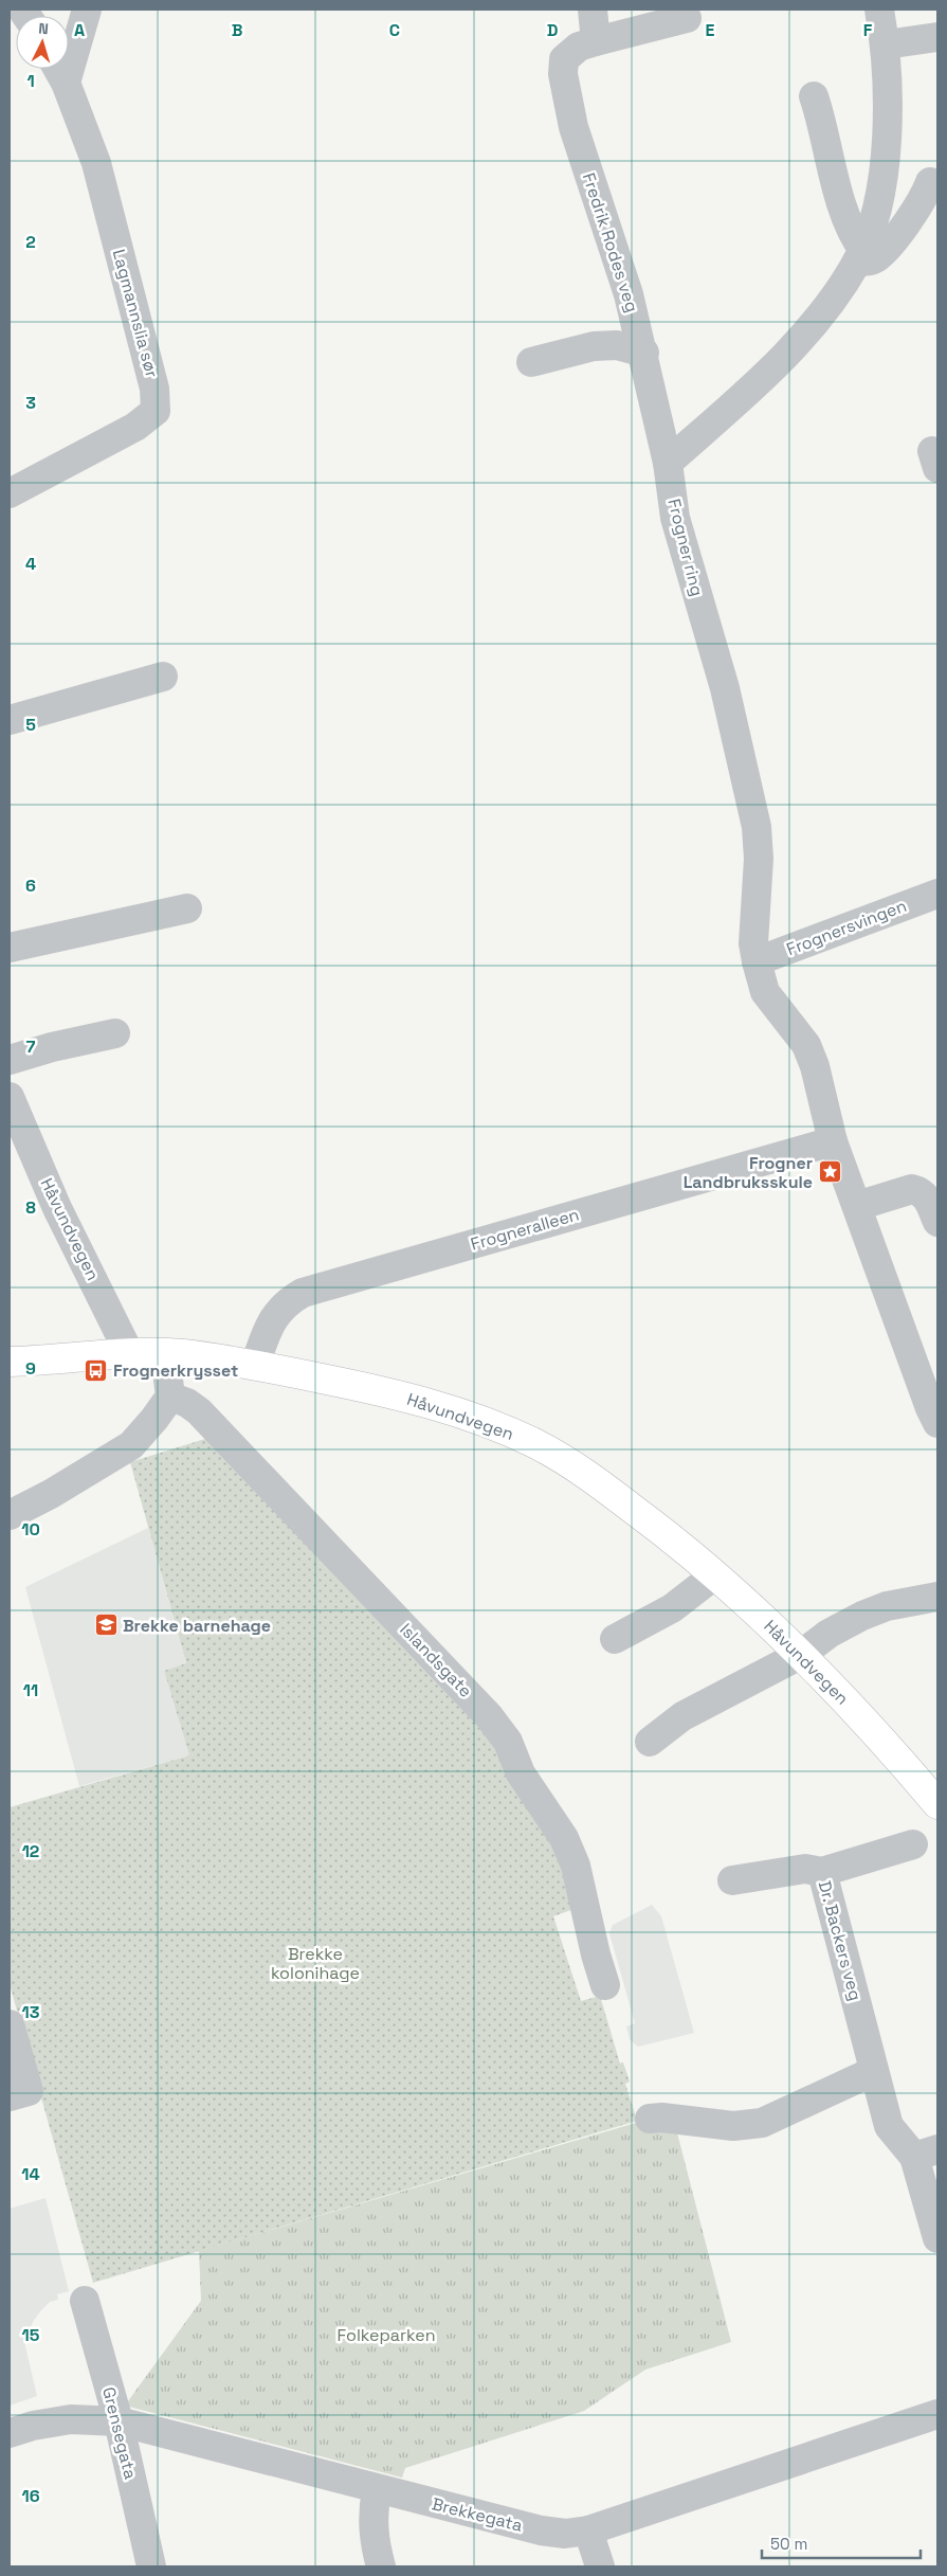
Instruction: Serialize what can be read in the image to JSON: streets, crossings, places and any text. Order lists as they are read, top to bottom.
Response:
{
  "streets": {
    "main road": ["Håvundvegen"],
    "street": [
      "Fredrik Rodes veg",
      "Lagmannslia sør",
      "Frogner ring",
      "Frognersvingen",
      "Frogneralleen",
      "Islandsgate",
      "Dr. Backers veg",
      "Grensegata",
      "Brekkegata"
    ]
  },
  "crossings": [
    ["Fredrik Rodes veg", "Frogner ring"],
    ["Frogner ring", "Frognersvingen"],
    ["Frogner ring", "Frogneralleen"],
    ["Håvundvegen", "Frogneralleen"],
    ["Grensegata", "Brekkegata"]
  ],
  "parks": ["Brekke kolonihage", "Folkeparken"],
  "places": {
    "place": ["Frogner Landbruksskule"],
    "bus stop": ["Frognerkrysset"],
    "school or university": ["Brekke barnehage"]
  },
  "scale_bar": "50 m",
  "north": "top",
  "grid": {
    "columns": [
      "A",
      "B",
      "C",
      "D",
      "E",
      "F"
    ],
    "rows": [
      "1",
      "2",
      "3",
      "4",
      "5",
      "6",
      "7",
      "8",
      "9",
      "10",
      "11",
      "12",
      "13",
      "14",
      "15",
      "16"
    ]
  }
}
